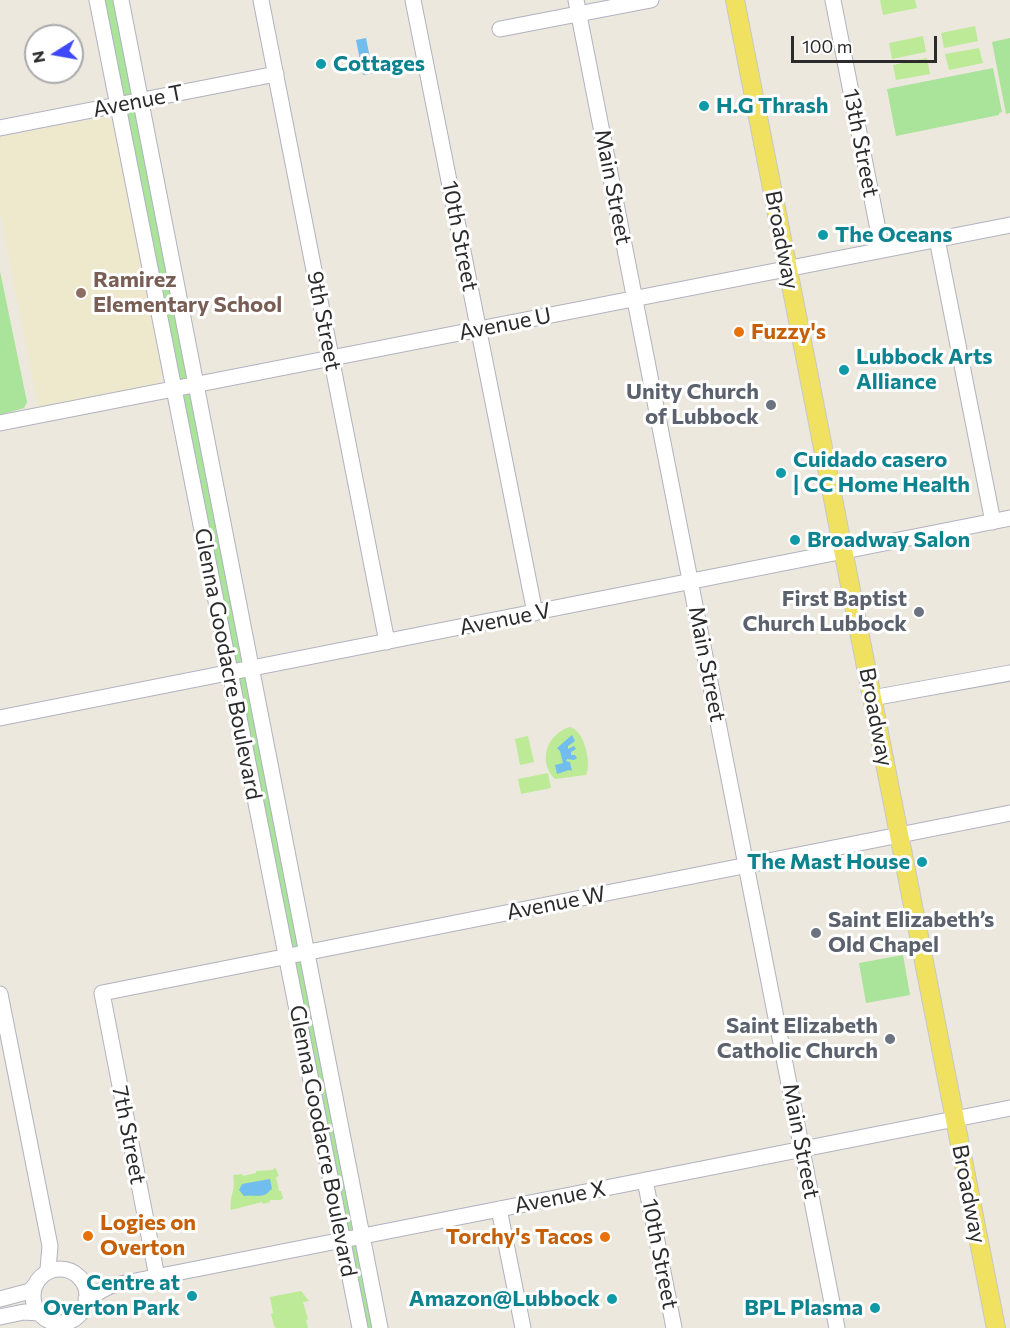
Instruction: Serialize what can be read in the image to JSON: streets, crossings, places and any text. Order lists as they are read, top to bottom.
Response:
{
  "streets": {
    "main road": ["Broadway"],
    "street": [
      "Avenue T",
      "13th Street",
      "Main Street",
      "10th Street",
      "9th Street",
      "Avenue U",
      "Avenue V",
      "Glenna Goodacre Boulevard",
      "Avenue W",
      "7th Street",
      "Avenue X"
    ]
  },
  "crossings": [
    ["Avenue T", "9th Street"],
    ["Avenue T", "Glenna Goodacre Boulevard"],
    ["13th Street", "Avenue U"],
    ["Main Street", "Avenue U"],
    ["Main Street", "Avenue V"],
    ["Main Street", "Avenue W"],
    ["Main Street", "Avenue X"],
    ["10th Street", "Avenue U"],
    ["10th Street", "Avenue V"],
    ["10th Street", "Avenue X"],
    ["Broadway", "Avenue U"],
    ["Broadway", "Avenue V"],
    ["Broadway", "Avenue W"],
    ["Broadway", "Avenue X"],
    ["9th Street", "Avenue U"],
    ["9th Street", "Avenue V"],
    ["Avenue U", "Glenna Goodacre Boulevard"],
    ["Avenue V", "Glenna Goodacre Boulevard"],
    ["Glenna Goodacre Boulevard", "Avenue W"],
    ["Glenna Goodacre Boulevard", "Avenue X"],
    ["Avenue W", "7th Street"],
    ["7th Street", "Avenue X"]
  ],
  "places": [
    "Cottages",
    "H.G Thrash",
    "The Oceans",
    "Ramirez Elementary School",
    "Fuzzy's",
    "Lubbock Arts Alliance",
    "Unity Church of Lubbock",
    "Cuidado casero | CC Home Health",
    "Broadway Salon",
    "First Baptist Church Lubbock",
    "The Mast House",
    "Saint Elizabeth’s Old Chapel",
    "Saint Elizabeth Catholic Church",
    "Logies on Overton",
    "Torchy's Tacos",
    "Centre at Overton Park",
    "Amazon@Lubbock",
    "BPL Plasma"
  ],
  "scale_bar": "100 m",
  "north": "left"
}
